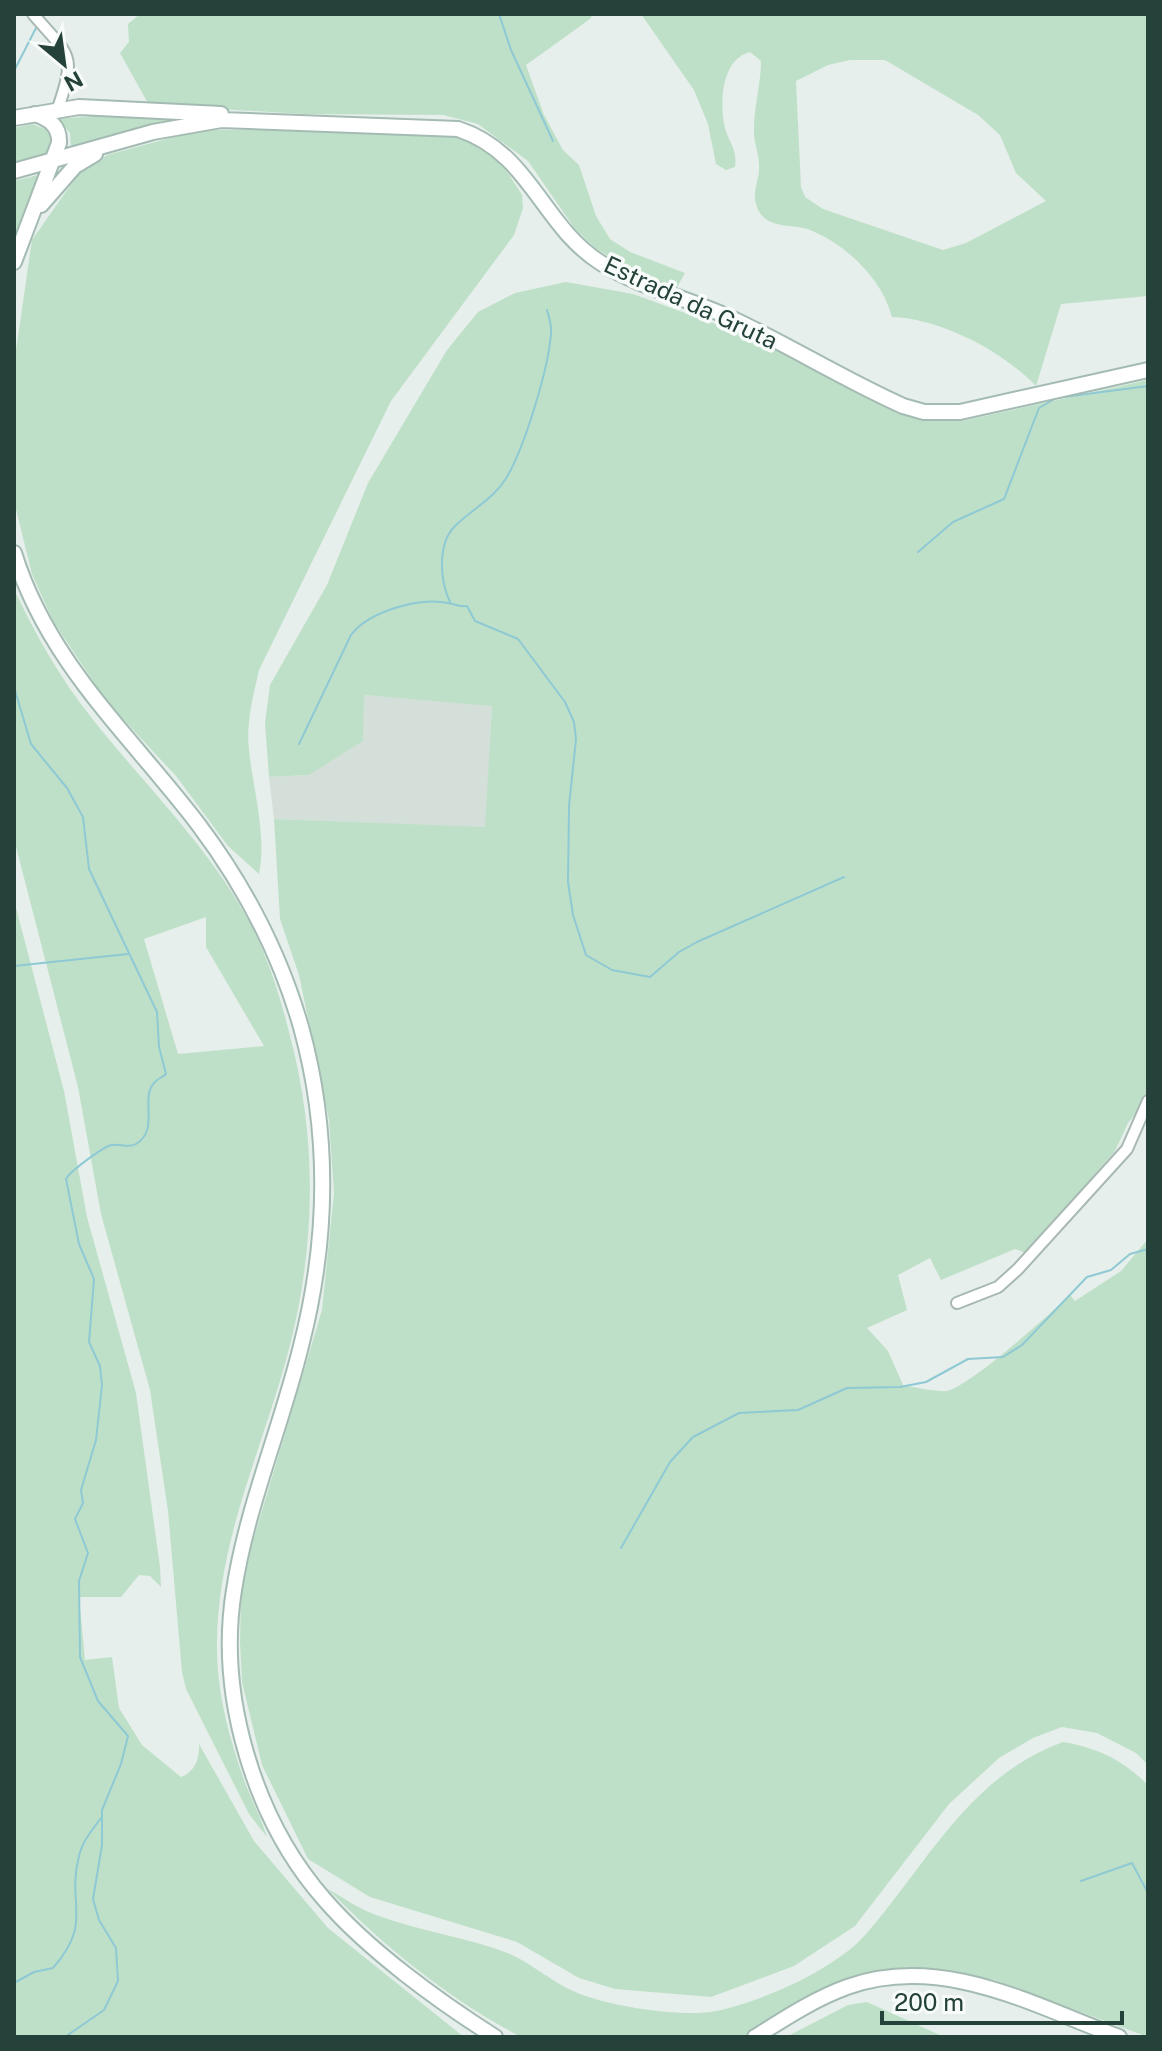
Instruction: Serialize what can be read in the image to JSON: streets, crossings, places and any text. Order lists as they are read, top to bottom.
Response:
{
  "streets": {
    "main road": ["Estrada da Gruta"]
  },
  "scale_bar": "200 m",
  "north": "bottom right"
}
